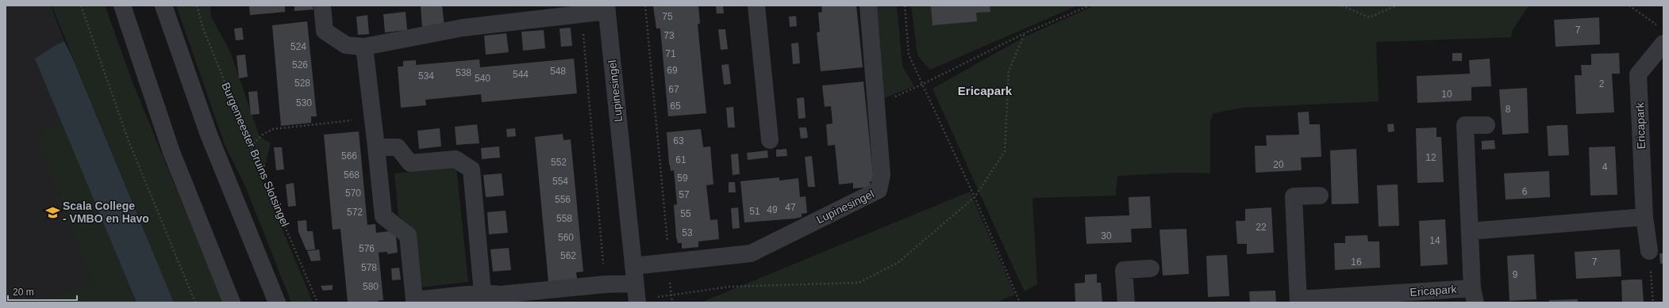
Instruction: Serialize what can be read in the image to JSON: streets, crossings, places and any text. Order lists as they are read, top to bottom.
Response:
{
  "streets": {
    "street": ["Lupinesingel", "Ericapark"],
    "path": ["Burgemeester Bruins Slotsingel"]
  },
  "districts": ["Ericapark"],
  "places": {
    "school or university": ["Scala College - VMBO en Havo"]
  },
  "house_numbers": [
    "75",
    "7",
    "73",
    "524",
    "71",
    "526",
    "69",
    "548",
    "538",
    "544",
    "534",
    "540",
    "528",
    "2",
    "67",
    "10",
    "530",
    "65",
    "8",
    "63",
    "566",
    "12",
    "61",
    "552",
    "20",
    "4",
    "568",
    "59",
    "554",
    "6",
    "570",
    "57",
    "556",
    "47",
    "49",
    "51",
    "572",
    "55",
    "558",
    "22",
    "53",
    "30",
    "560",
    "14",
    "576",
    "562",
    "16",
    "7",
    "578",
    "9",
    "580"
  ],
  "scale_bar": "20 m"
}
